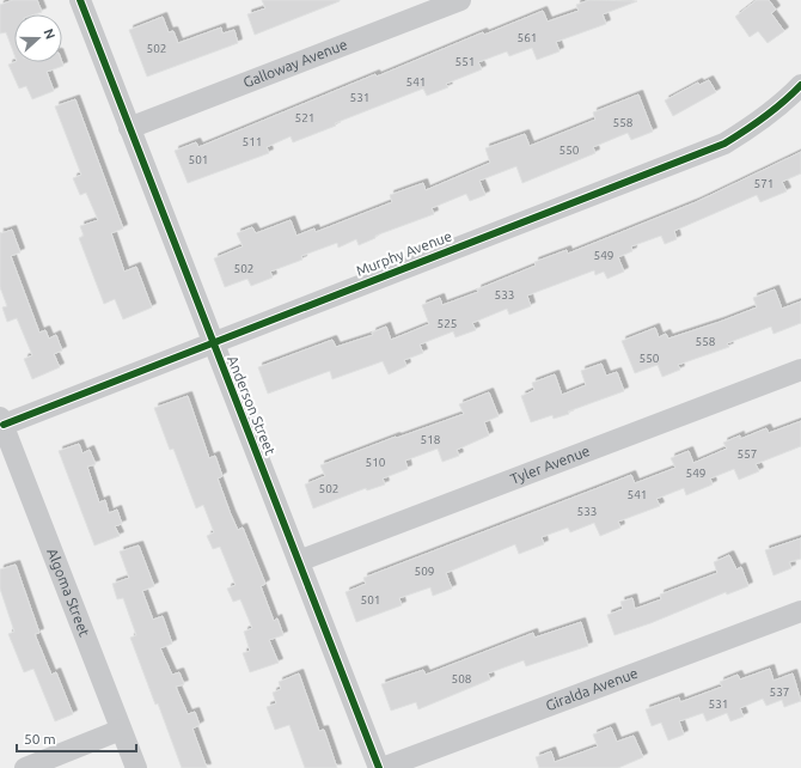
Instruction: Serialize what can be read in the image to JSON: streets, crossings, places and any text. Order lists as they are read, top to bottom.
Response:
{
  "streets": {
    "street": [
      "Galloway Avenue",
      "Murphy Avenue",
      "Anderson Street",
      "Tyler Avenue",
      "Algoma Street",
      "Giralda Avenue"
    ]
  },
  "crossings": [
    ["Galloway Avenue", "Anderson Street"],
    ["Murphy Avenue", "Anderson Street"],
    ["Murphy Avenue", "Algoma Street"],
    ["Anderson Street", "Tyler Avenue"]
  ],
  "house_numbers": [
    "561",
    "502",
    "551",
    "541",
    "531",
    "521",
    "558",
    "511",
    "550",
    "501",
    "571",
    "549",
    "502",
    "533",
    "525",
    "558",
    "550",
    "518",
    "557",
    "510",
    "549",
    "502",
    "541",
    "533",
    "509",
    "501",
    "508",
    "537",
    "531"
  ],
  "scale_bar": "50 m",
  "north": "right"
}
